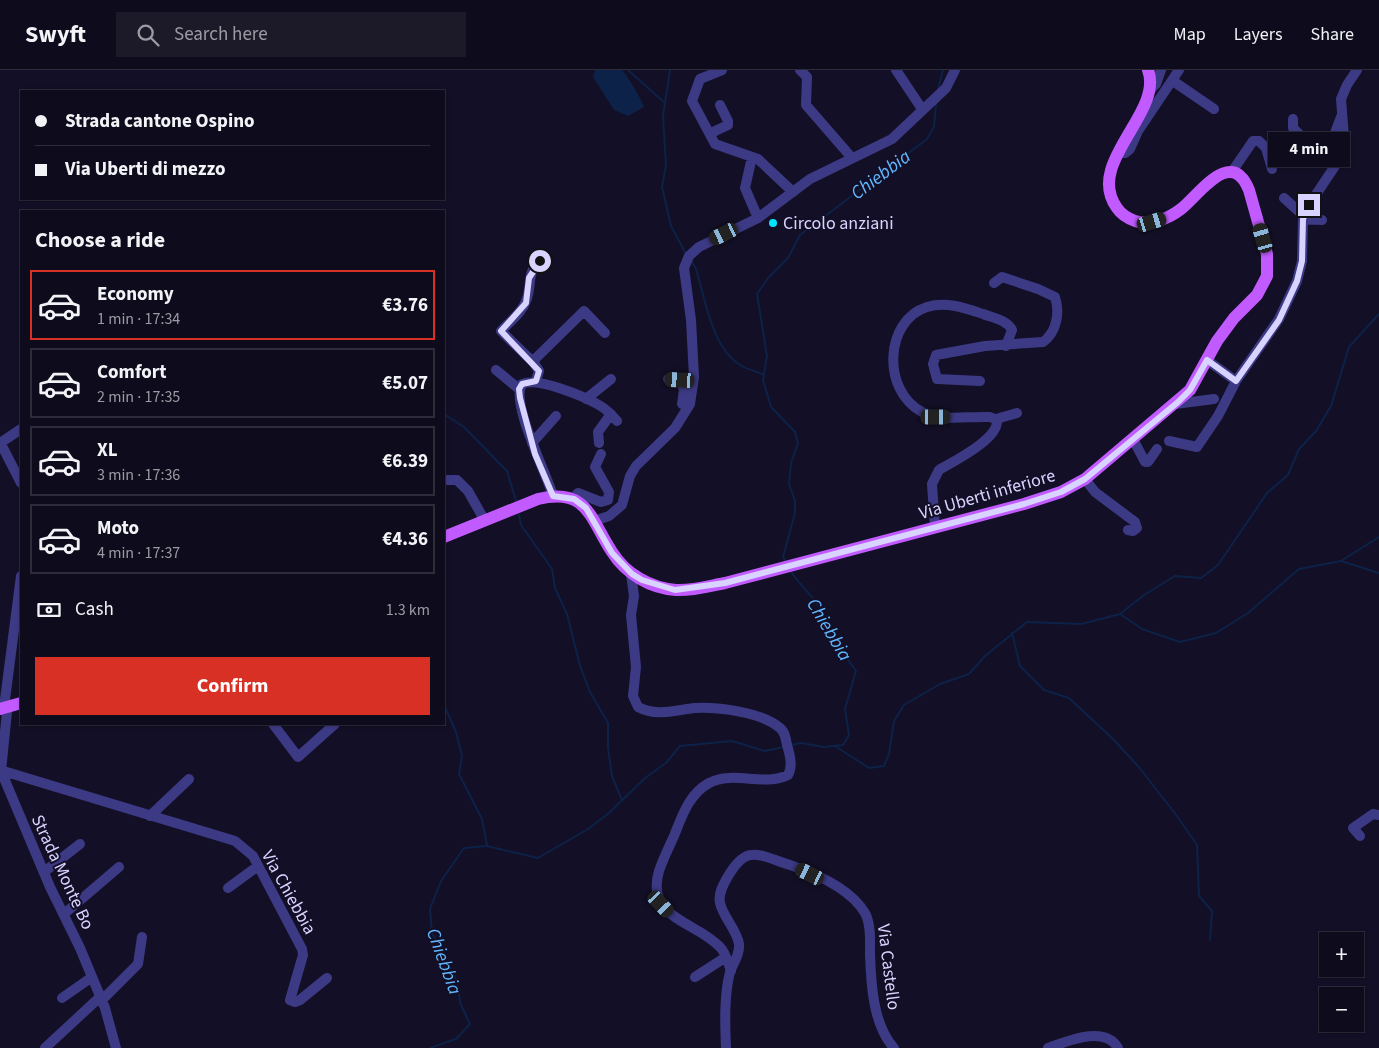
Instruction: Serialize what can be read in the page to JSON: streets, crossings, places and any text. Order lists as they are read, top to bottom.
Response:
{
  "streets": {
    "main road": ["Via Uberti inferiore"],
    "street": ["Strada Monte Bo", "Via Chiebbia", "Via Castello"]
  },
  "crossings": [
    ["Strada Monte Bo", "Via Chiebbia"]
  ],
  "water": ["Chiebbia"],
  "places": ["Circolo anziani"],
  "page": {
    "header": "Swyft",
    "search": "Search here",
    "nav": ["Map", "Layers", "Share"],
    "banner": ["Strada cantone Ospino", "Via Uberti di mezzo"],
    "bubble": "4 min",
    "heading": "Choose a ride",
    "list": [
      {
        "name": "Economy",
        "note": "1 min · 17:34",
        "value": "€3.76"
      },
      {
        "name": "Comfort",
        "note": "2 min · 17:35",
        "value": "€5.07"
      },
      {
        "name": "XL",
        "note": "3 min · 17:36",
        "value": "€6.39"
      },
      {
        "name": "Moto",
        "note": "4 min · 17:37",
        "value": "€4.36"
      }
    ],
    "pay": ["Cash", "1.3 km"],
    "buttons": "Confirm",
    "map_buttons": ["+", "−"]
  }
}
